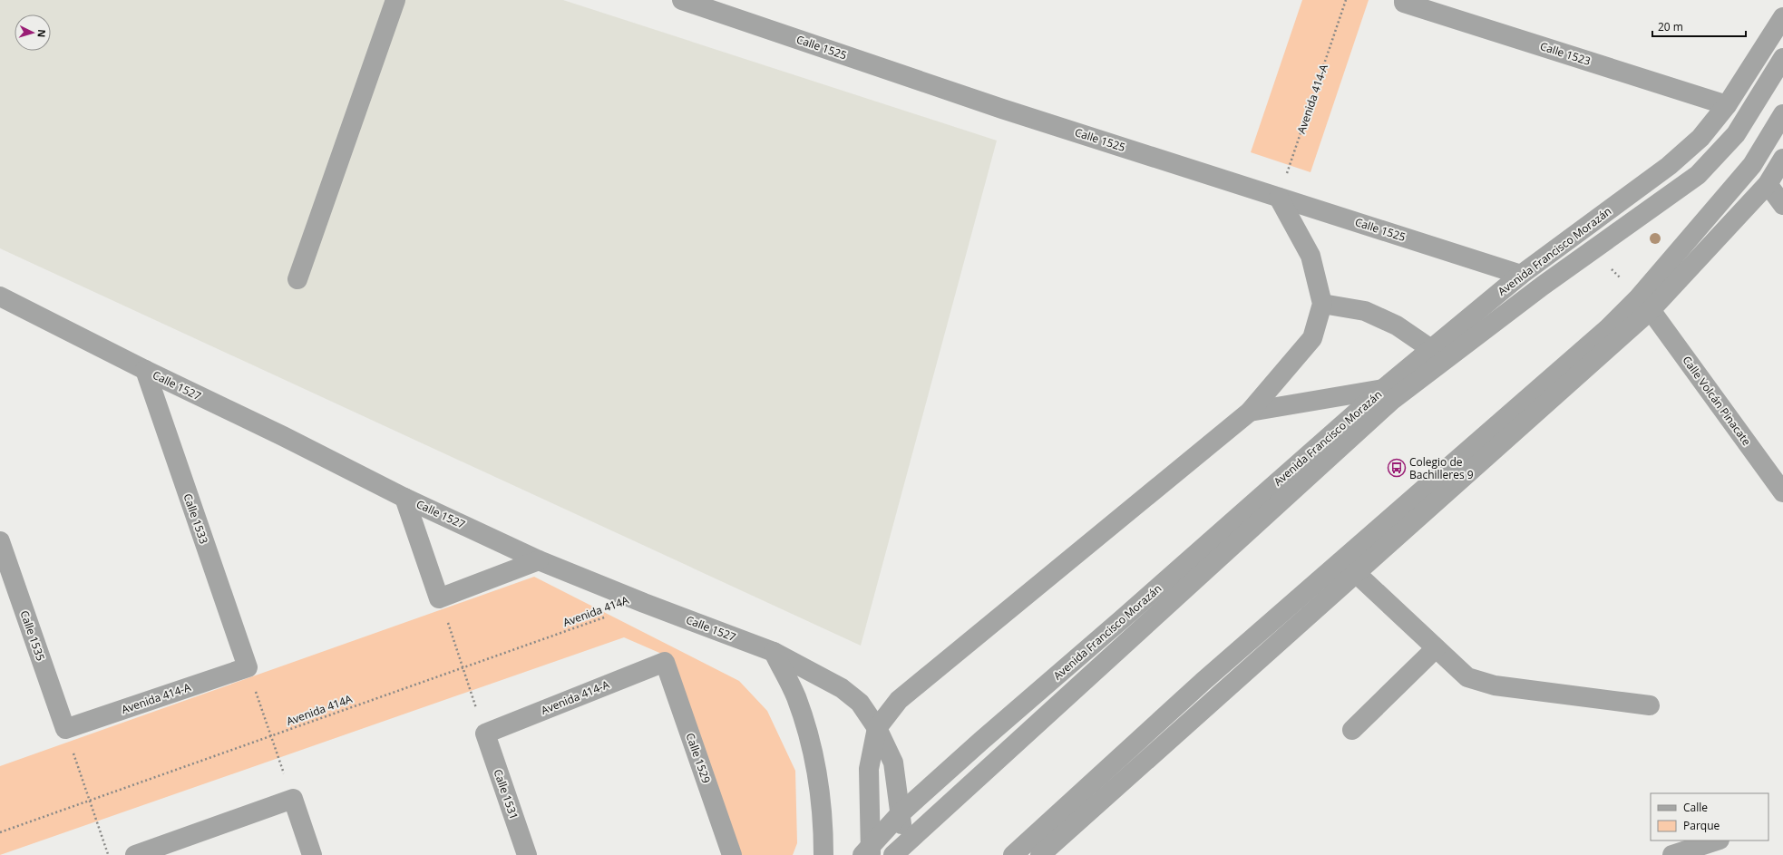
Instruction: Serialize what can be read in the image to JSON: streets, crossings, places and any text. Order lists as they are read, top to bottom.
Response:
{
  "streets": {
    "street": [
      "Calle 1525",
      "Calle 1523",
      "Avenida 414-A",
      "Avenida Francisco Morazán",
      "Calle 1527",
      "Calle Volcán Pinacate",
      "Calle 1533",
      "Calle 1535",
      "Calle 1529",
      "Calle 1531"
    ],
    "path": ["Avenida 414A"]
  },
  "crossings": [
    ["Calle 1525", "Avenida 414-A"],
    ["Calle 1525", "Avenida Francisco Morazán"],
    ["Calle 1523", "Avenida Francisco Morazán"],
    ["Avenida 414-A", "Calle 1533"],
    ["Avenida 414-A", "Calle 1535"],
    ["Avenida 414-A", "Calle 1529"],
    ["Avenida 414-A", "Calle 1531"],
    ["Avenida Francisco Morazán", "Calle 1527"],
    ["Calle 1527", "Calle 1533"],
    ["Calle 1527", "Avenida 414A"]
  ],
  "places": {
    "bus stop": ["Colegio de Bachilleres 9"]
  },
  "legend": ["Calle", "Parque"],
  "scale_bar": "20 m",
  "north": "right"
}
